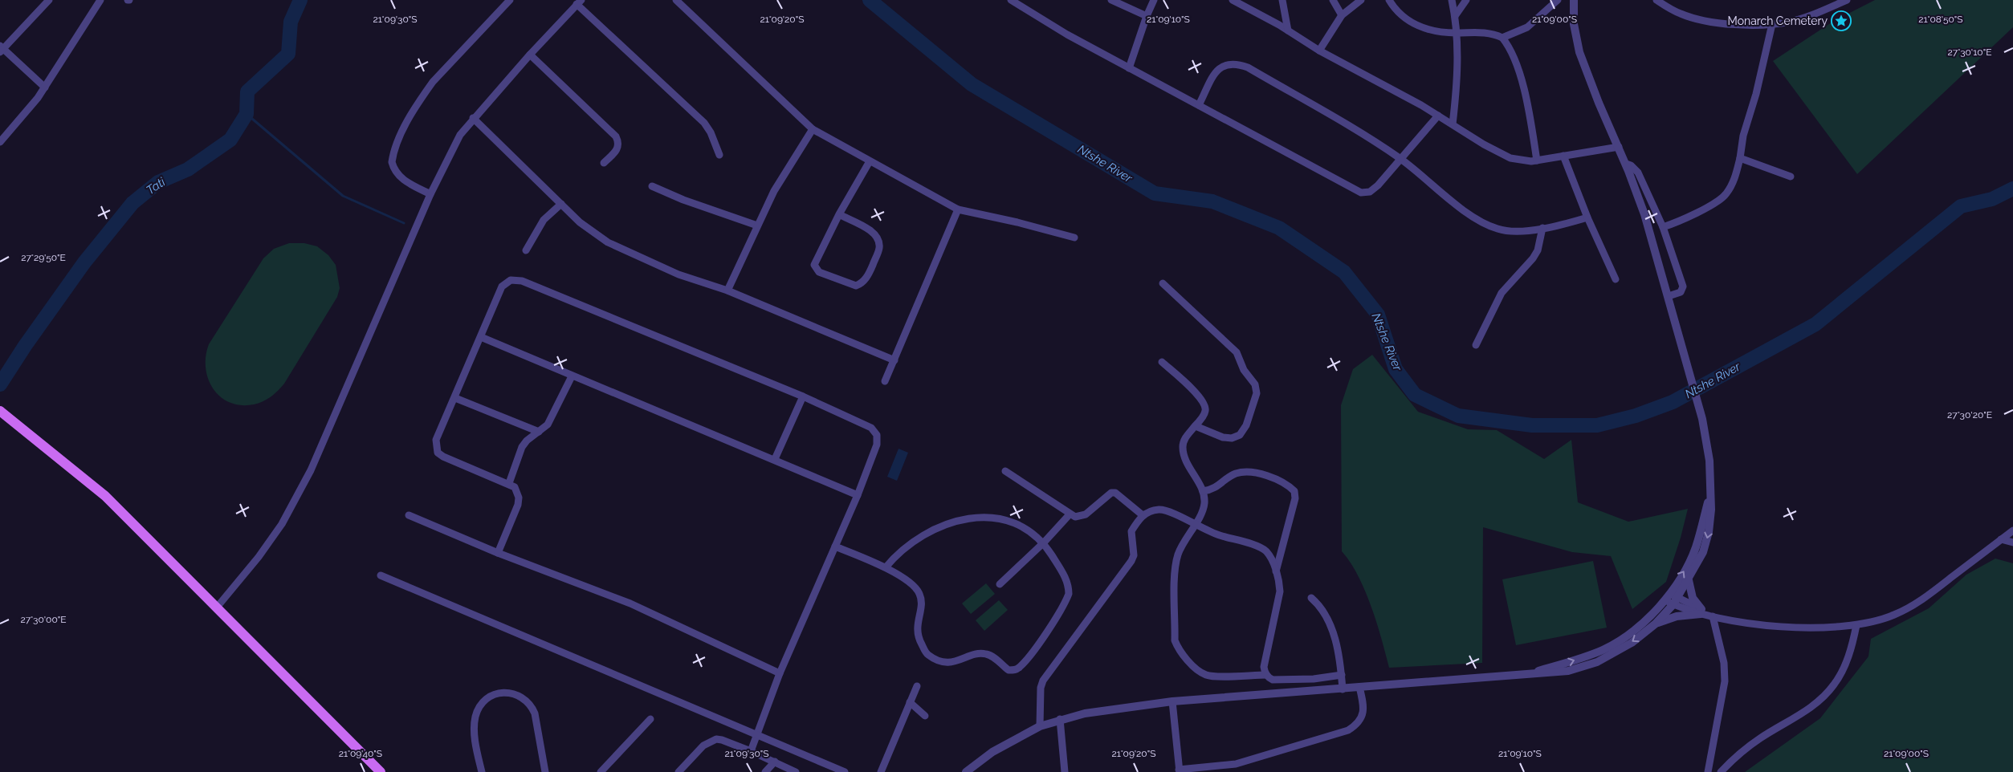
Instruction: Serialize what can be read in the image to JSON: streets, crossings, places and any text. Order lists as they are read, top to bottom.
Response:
{
  "water": ["Ntshe River", "Tati"],
  "places": {
    "place": ["Monarch Cemetery"]
  },
  "coordinates": [
    "21°09'30\"S",
    "21°09'20\"S",
    "21°09'10\"S",
    "21°09'00\"S",
    "21°08'50\"S",
    "27°30'10\"E",
    "27°29'50\"E",
    "27°30'20\"E",
    "27°30'00\"E",
    "21°09'40\"S"
  ]
}
